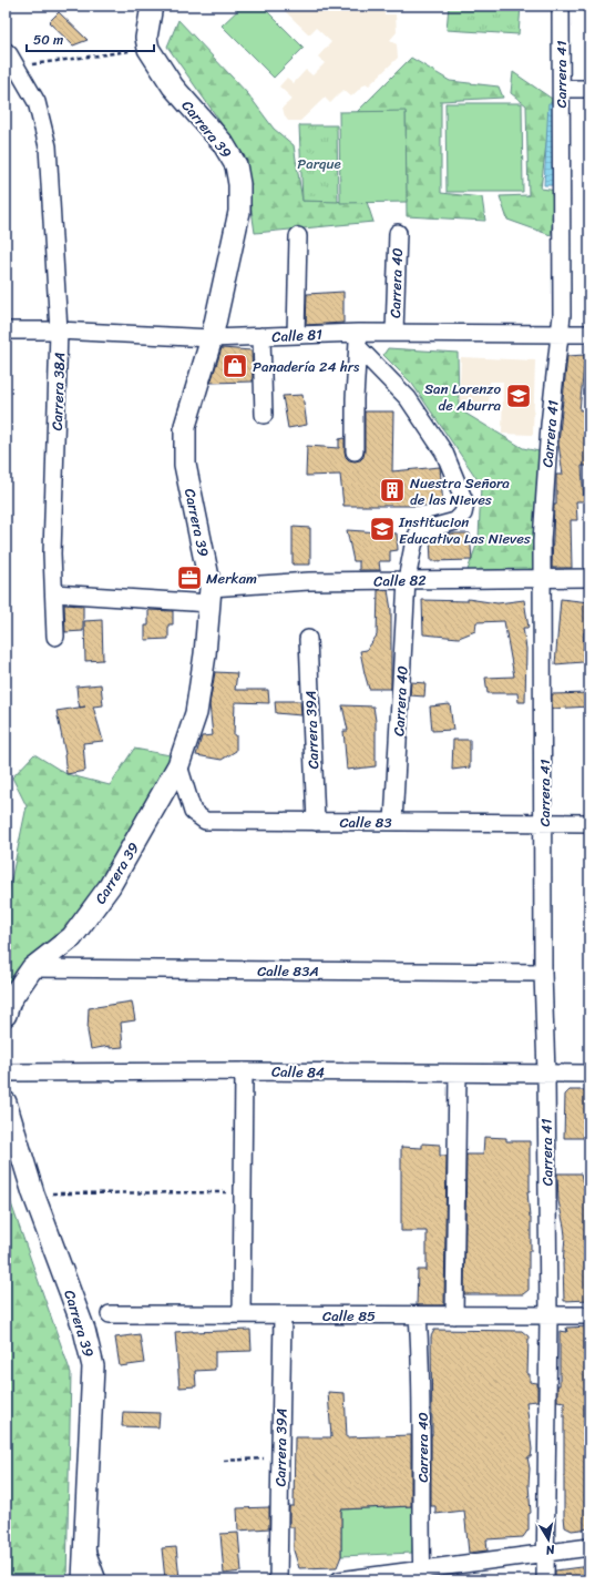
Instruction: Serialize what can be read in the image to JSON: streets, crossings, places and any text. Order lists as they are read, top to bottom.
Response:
{
  "streets": {
    "main road": ["Carrera 39"],
    "street": [
      "Carrera 41",
      "Carrera 40",
      "Calle 81",
      "Carrera 38A",
      "Calle 82",
      "Carrera 39A",
      "Calle 83",
      "Calle 83A",
      "Calle 84",
      "Calle 85"
    ]
  },
  "crossings": [
    ["Carrera 41", "Calle 81"],
    ["Carrera 41", "Calle 82"],
    ["Carrera 41", "Calle 83"],
    ["Carrera 41", "Calle 83A"],
    ["Carrera 41", "Calle 84"],
    ["Carrera 41", "Calle 85"],
    ["Carrera 39", "Calle 81"],
    ["Carrera 39", "Calle 82"],
    ["Carrera 39", "Calle 83"],
    ["Carrera 39", "Calle 83A"],
    ["Carrera 40", "Calle 81"],
    ["Carrera 40", "Calle 82"],
    ["Carrera 40", "Calle 83"],
    ["Carrera 40", "Calle 85"],
    ["Calle 81", "Carrera 38A"],
    ["Carrera 38A", "Calle 82"],
    ["Carrera 39A", "Calle 83"],
    ["Carrera 39A", "Calle 85"]
  ],
  "parks": ["Parque"],
  "places": {
    "shop": ["Panadería 24 hrs"],
    "school or university": ["San Lorenzo de Aburra", "Institucion Educativa Las Nieves"],
    "building": ["Nuestra Señora de las Nieves"],
    "office": ["Merkam"]
  },
  "scale_bar": "50 m",
  "north": "bottom"
}
